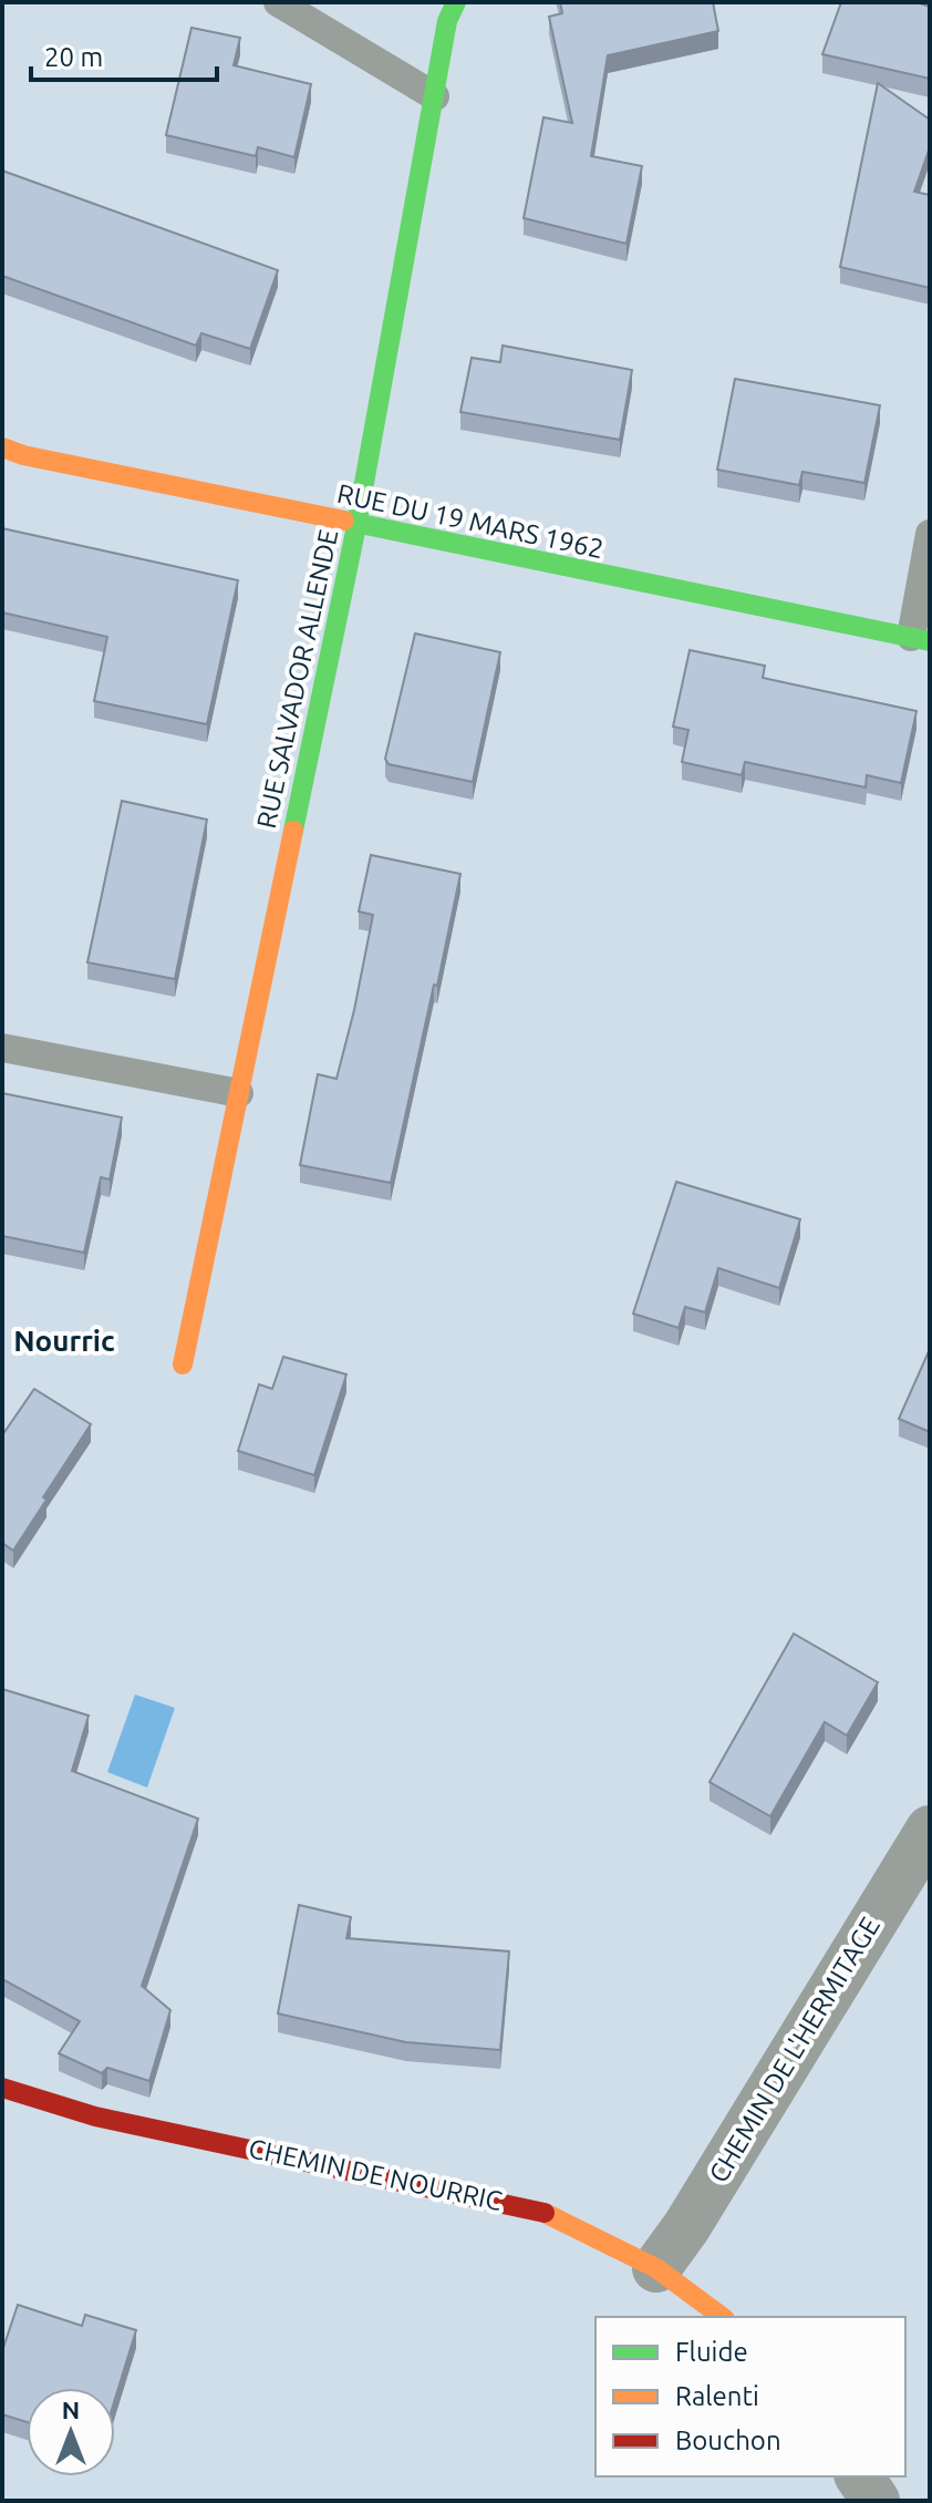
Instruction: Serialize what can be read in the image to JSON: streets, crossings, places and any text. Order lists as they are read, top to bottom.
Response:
{
  "streets": {
    "street": [
      "RUE DU 19 MARS 1962",
      "RUE SALVADOR ALLENDE",
      "CHEMIN DE L'HERMITAGE",
      "CHEMIN DE NOURRIC"
    ]
  },
  "crossings": [
    ["RUE DU 19 MARS 1962", "RUE SALVADOR ALLENDE"],
    ["CHEMIN DE L'HERMITAGE", "CHEMIN DE NOURRIC"]
  ],
  "districts": ["Nourric"],
  "legend": ["Fluide", "Ralenti", "Bouchon"],
  "scale_bar": "20 m",
  "north": "top"
}
